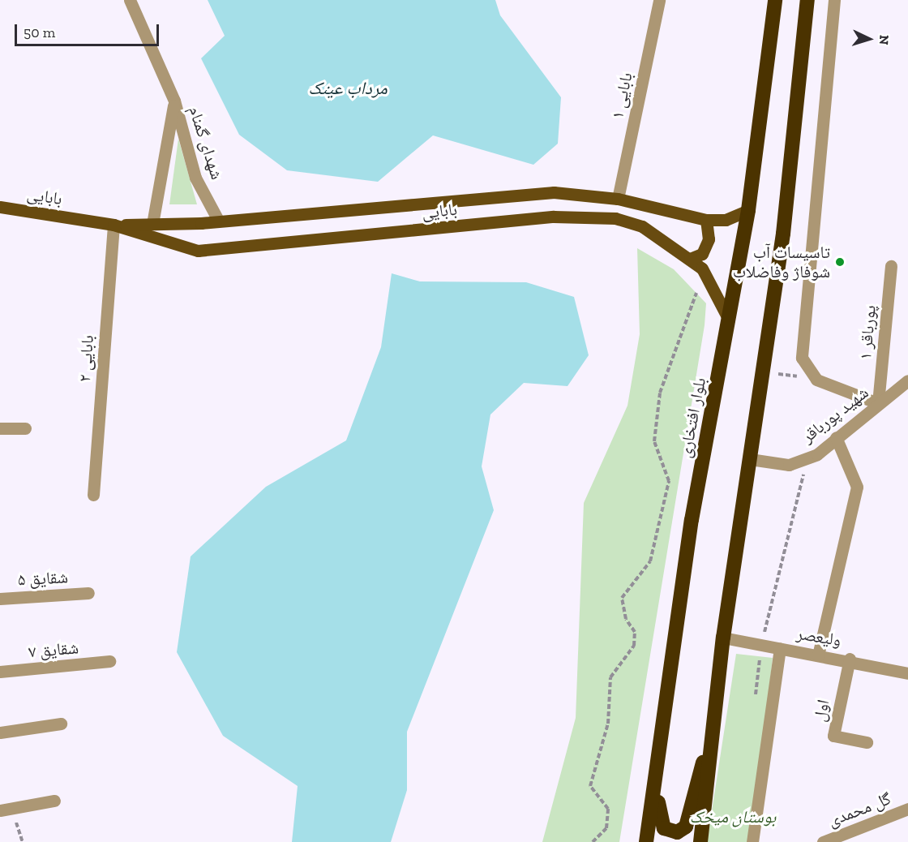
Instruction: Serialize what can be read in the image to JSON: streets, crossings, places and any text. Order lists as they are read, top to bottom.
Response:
{
  "streets": {
    "highway": ["بلوار افتخاری"],
    "main road": ["بابایی"],
    "street": [
      "بابایی ۱",
      "شهدای گمنام",
      "پورباقر ۱",
      "بابایی ۲",
      "شهید پورباقر",
      "شقایق ۵",
      "ولیعصر",
      "شقایق ۷",
      "اول",
      "گل محمدی"
    ]
  },
  "crossings": [
    ["بابایی ۱", "بابایی"],
    ["شهدای گمنام", "بابایی"],
    ["بابایی", "بابایی ۲"],
    ["بابایی", "بلوار افتخاری"],
    ["پورباقر ۱", "شهید پورباقر"],
    ["ولیعصر", "اول"]
  ],
  "water": ["مرداب عینک"],
  "parks": ["بوستان میخک"],
  "places": ["تاسیسات آب شوفاژ وفاضلاب"],
  "scale_bar": "50 m",
  "north": "right"
}
